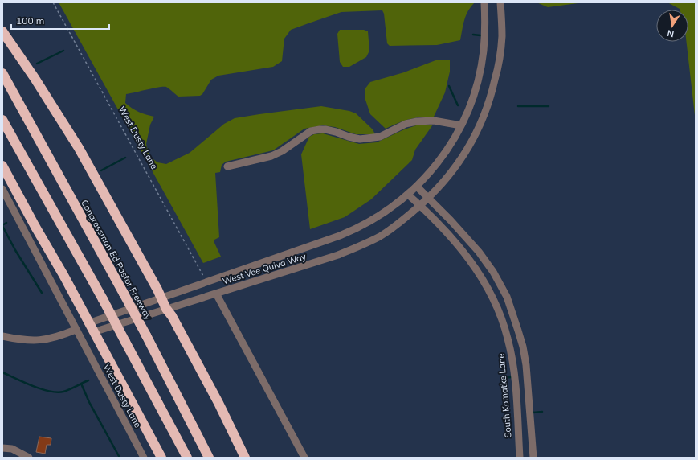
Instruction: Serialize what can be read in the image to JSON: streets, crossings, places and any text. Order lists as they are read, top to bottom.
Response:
{
  "streets": {
    "highway": ["Congressman Ed Pastor Freeway"],
    "street": ["West Dusty Lane", "West Vee Quiva Way", "South Komatke Lane"]
  },
  "crossings": [
    ["West Dusty Lane", "West Vee Quiva Way"],
    ["West Vee Quiva Way", "South Komatke Lane"]
  ],
  "scale_bar": "100 m",
  "north": "bottom"
}
